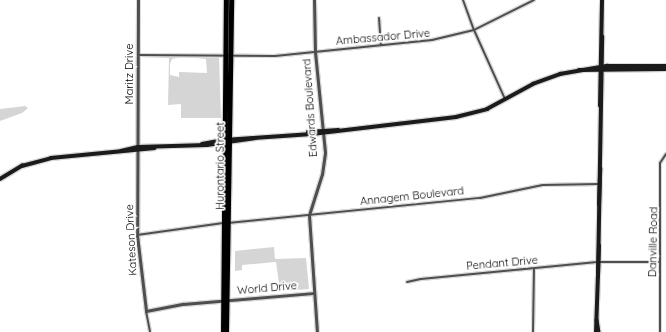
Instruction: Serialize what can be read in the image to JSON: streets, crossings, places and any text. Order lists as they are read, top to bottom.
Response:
{
  "streets": {
    "main road": ["Hurontario Street"],
    "street": [
      "Ambassador Drive",
      "Maritz Drive",
      "Edwards Boulevard",
      "Annagem Boulevard",
      "Kateson Drive",
      "Danville Road",
      "Pendant Drive",
      "World Drive"
    ]
  },
  "crossings": [
    ["Ambassador Drive", "Maritz Drive"],
    ["Ambassador Drive", "Edwards Boulevard"],
    ["Ambassador Drive", "Hurontario Street"],
    ["Maritz Drive", "Kateson Drive"],
    ["Edwards Boulevard", "Annagem Boulevard"],
    ["Edwards Boulevard", "World Drive"],
    ["Hurontario Street", "Annagem Boulevard"],
    ["Hurontario Street", "World Drive"],
    ["Annagem Boulevard", "Kateson Drive"],
    ["Kateson Drive", "World Drive"],
    ["Danville Road", "Pendant Drive"]
  ]
}
